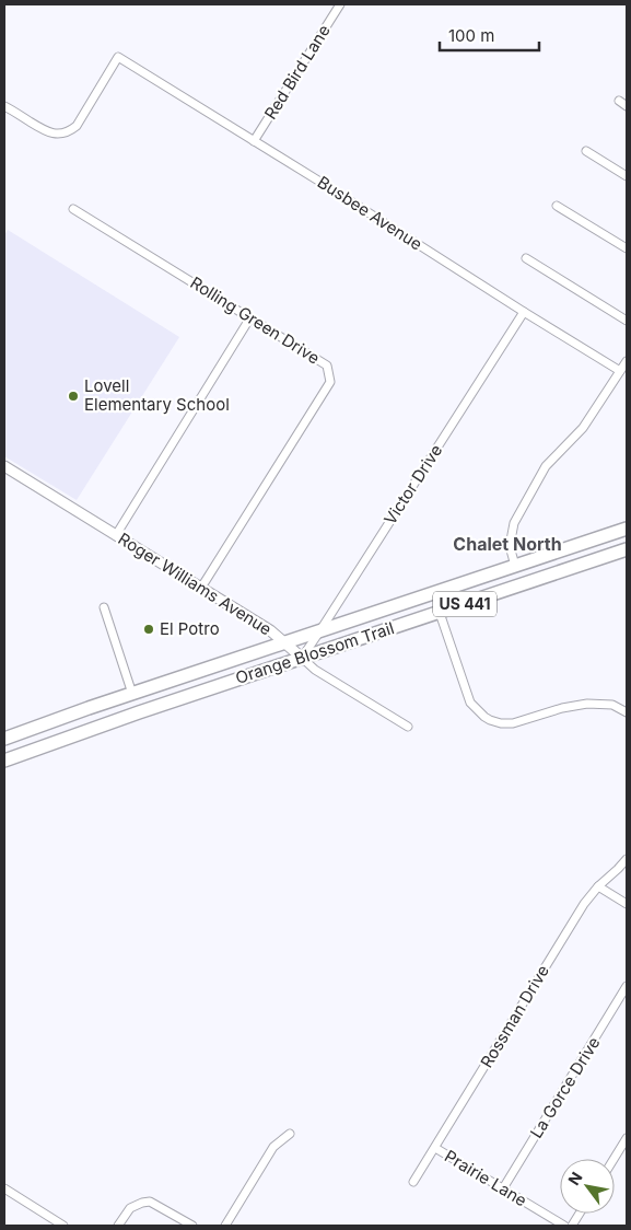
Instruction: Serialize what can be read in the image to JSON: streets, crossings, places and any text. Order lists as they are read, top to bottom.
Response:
{
  "streets": {
    "main road": ["US 441", "Orange Blossom Trail"],
    "street": [
      "Red Bird Lane",
      "Busbee Avenue",
      "Rolling Green Drive",
      "Victor Drive",
      "Roger Williams Avenue",
      "Rossman Drive",
      "La Gorce Drive",
      "Prairie Lane"
    ]
  },
  "crossings": [
    ["Red Bird Lane", "Busbee Avenue"],
    ["Busbee Avenue", "Victor Drive"],
    ["Rolling Green Drive", "Roger Williams Avenue"],
    ["Victor Drive", "Roger Williams Avenue"],
    ["Victor Drive", "Orange Blossom Trail"],
    ["Roger Williams Avenue", "Orange Blossom Trail"],
    ["Rossman Drive", "Prairie Lane"],
    ["La Gorce Drive", "Prairie Lane"]
  ],
  "districts": ["Chalet North"],
  "places": ["Lovell Elementary School", "El Potro"],
  "scale_bar": "100 m",
  "north": "top left"
}
